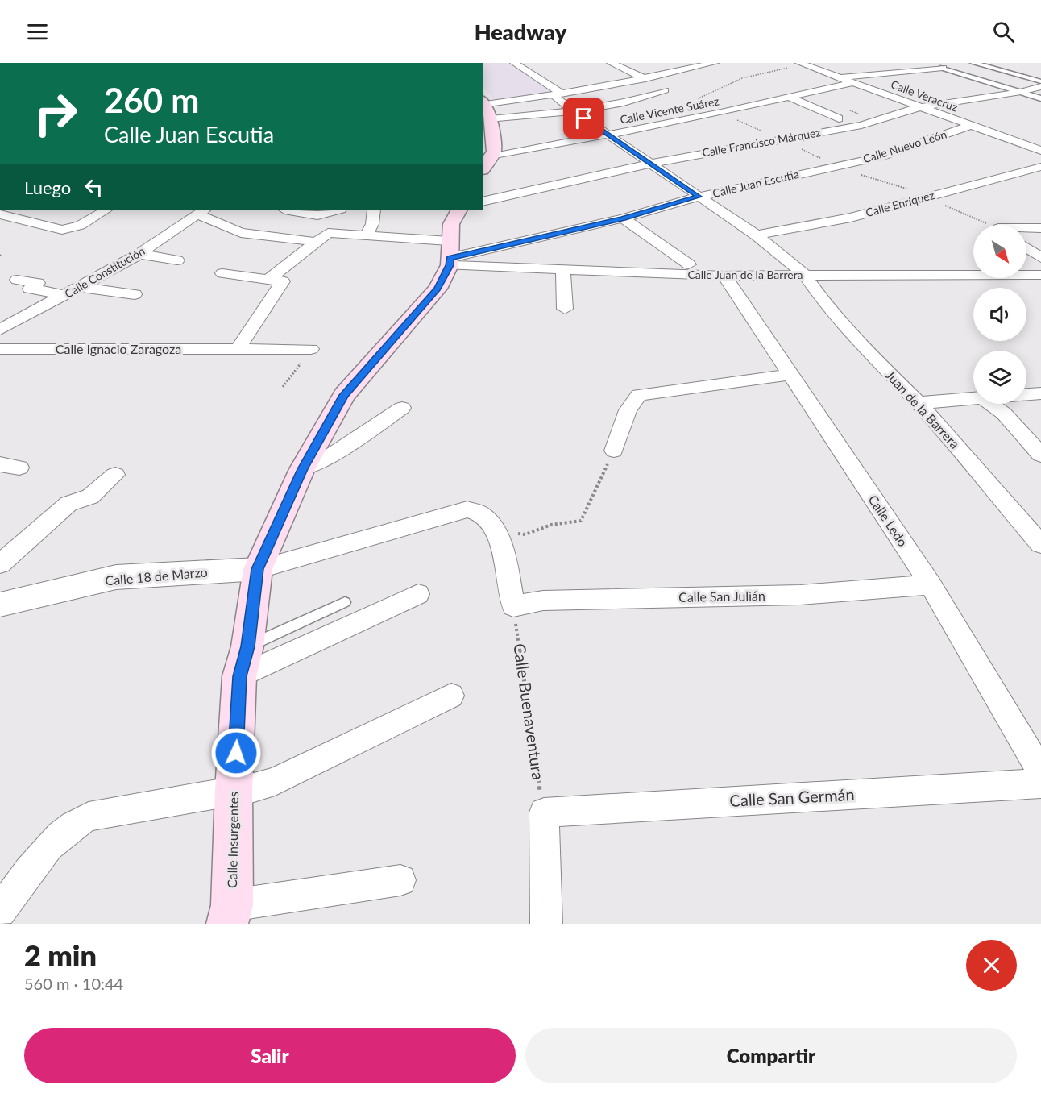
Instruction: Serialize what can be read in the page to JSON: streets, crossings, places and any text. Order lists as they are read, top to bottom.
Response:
{
  "streets": {
    "main road": ["Calle Insurgentes"],
    "street": [
      "Calle Veracruz",
      "Calle Vicente Suárez",
      "Calle Francisco Márquez",
      "Calle Nuevo León",
      "Calle Juan Escutia",
      "Calle Enríquez",
      "Calle Constitución",
      "Calle Juan de la Barrera",
      "Calle Ignacio Zaragoza",
      "Juan de la Barrera",
      "Calle Ledo",
      "Calle 18 de Marzo",
      "Calle San Julián",
      "Calle San Germán"
    ],
    "path": ["Calle Buenaventura"]
  },
  "crossings": [
    ["Calle Veracruz", "Calle Vicente Suárez"],
    ["Calle Veracruz", "Calle Francisco Márquez"],
    ["Calle Veracruz", "Calle Nuevo León"],
    ["Calle Vicente Suárez", "Calle Francisco Márquez"],
    ["Calle Vicente Suárez", "Juan de la Barrera"],
    ["Calle Francisco Márquez", "Juan de la Barrera"],
    ["Calle Nuevo León", "Calle Juan Escutia"],
    ["Calle Juan Escutia", "Calle Juan de la Barrera"],
    ["Calle Juan Escutia", "Juan de la Barrera"],
    ["Calle Juan Escutia", "Calle Insurgentes"],
    ["Calle Enríquez", "Juan de la Barrera"],
    ["Calle Juan de la Barrera", "Juan de la Barrera"],
    ["Calle Juan de la Barrera", "Calle Ledo"],
    ["Calle Juan de la Barrera", "Calle Insurgentes"],
    ["Calle Ledo", "Calle San Julián"],
    ["Calle 18 de Marzo", "Calle Insurgentes"],
    ["Calle San Julián", "Calle Buenaventura"],
    ["Calle Buenaventura", "Calle San Germán"]
  ],
  "north": "bottom right",
  "page": {
    "header": "Headway",
    "turn": ["260 m", "Calle Juan Escutia"],
    "then": "Luego",
    "heading": ["2 min", "560 m · 10:44"],
    "buttons": ["Salir", "Compartir"]
  }
}
